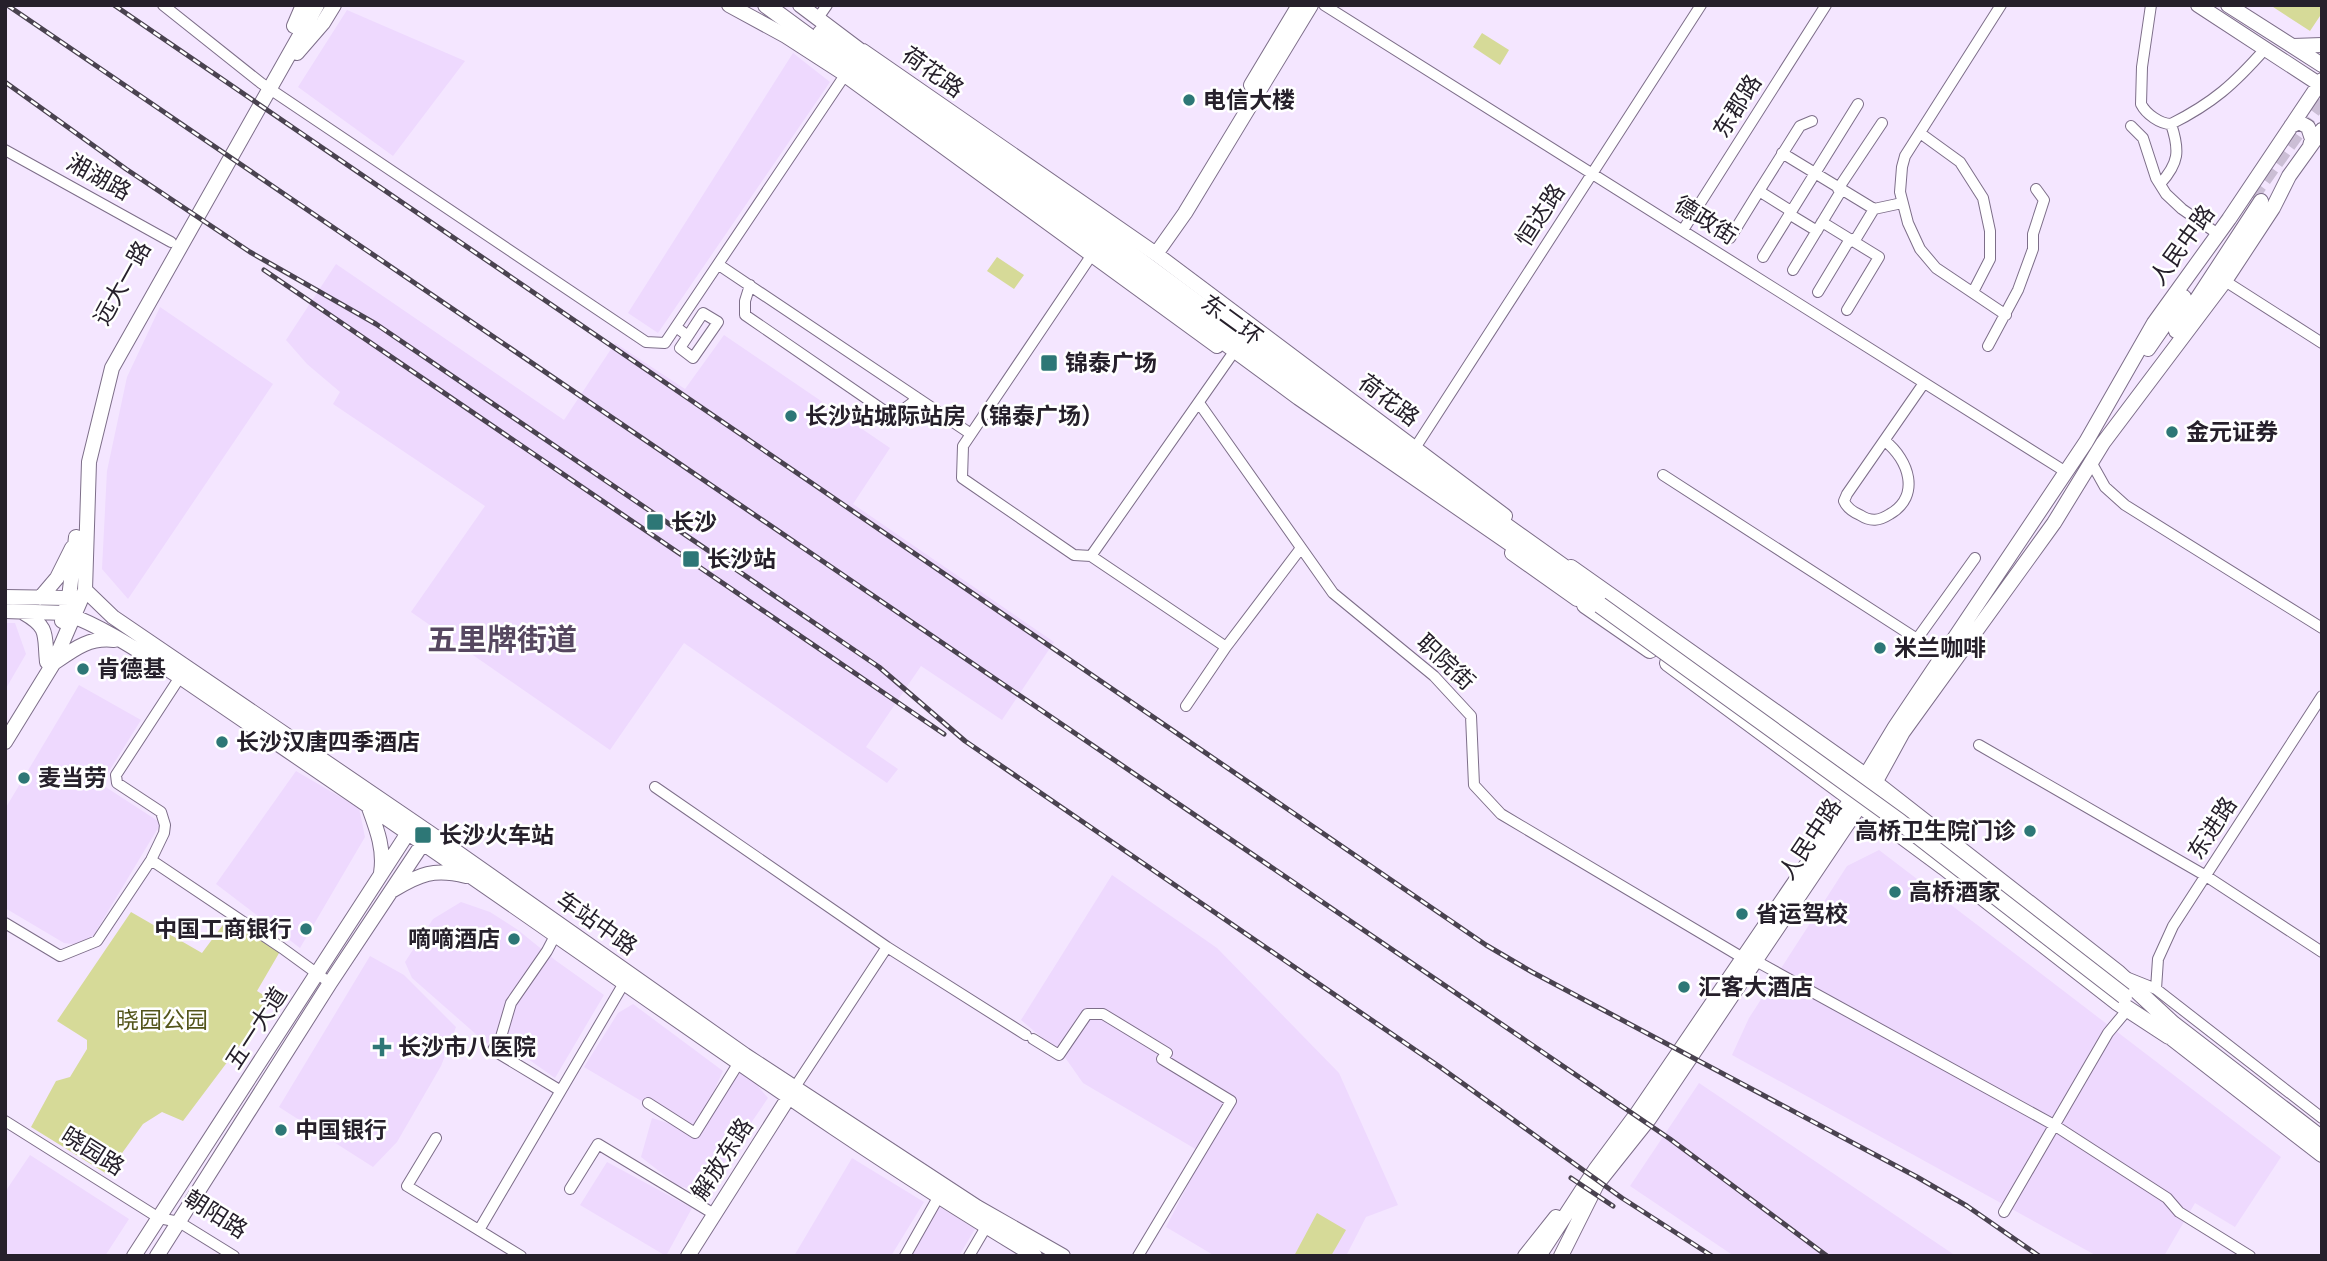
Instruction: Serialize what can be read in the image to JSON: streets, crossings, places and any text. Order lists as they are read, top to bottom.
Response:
{
  "streets": {
    "highway": ["东二环"],
    "main road": [
      "荷花路",
      "人民中路",
      "远大一路",
      "车站中路",
      "五一大道",
      "解放东路"
    ],
    "street": [
      "东郡路",
      "湘湖路",
      "恒达路",
      "德政街",
      "职院街",
      "东进路",
      "晓园路",
      "朝阳路"
    ]
  },
  "crossings": [
    ["荷花路", "恒达路"],
    ["荷花路", "东二环"],
    ["东郡路", "德政街"],
    ["湘湖路", "远大一路"],
    ["恒达路", "德政街"],
    ["德政街", "人民中路"],
    ["人民中路", "职院街"],
    ["远大一路", "车站中路"],
    ["车站中路", "五一大道"],
    ["车站中路", "解放东路"],
    ["五一大道", "晓园路"],
    ["五一大道", "朝阳路"],
    ["晓园路", "朝阳路"]
  ],
  "districts": ["五里牌街道"],
  "parks": ["晓园公园"],
  "places": {
    "other": [
      "电信大楼",
      "长沙站城际站房（锦泰广场）",
      "金元证券",
      "米兰咖啡",
      "肯德基",
      "长沙汉唐四季酒店",
      "麦当劳",
      "高桥卫生院门诊",
      "高桥酒家",
      "省运驾校",
      "中国工商银行",
      "嘀嘀酒店",
      "汇客大酒店",
      "中国银行"
    ],
    "transit": [
      "锦泰广场",
      "长沙",
      "长沙站",
      "长沙火车站"
    ],
    "health": ["长沙市八医院"]
  }
}
